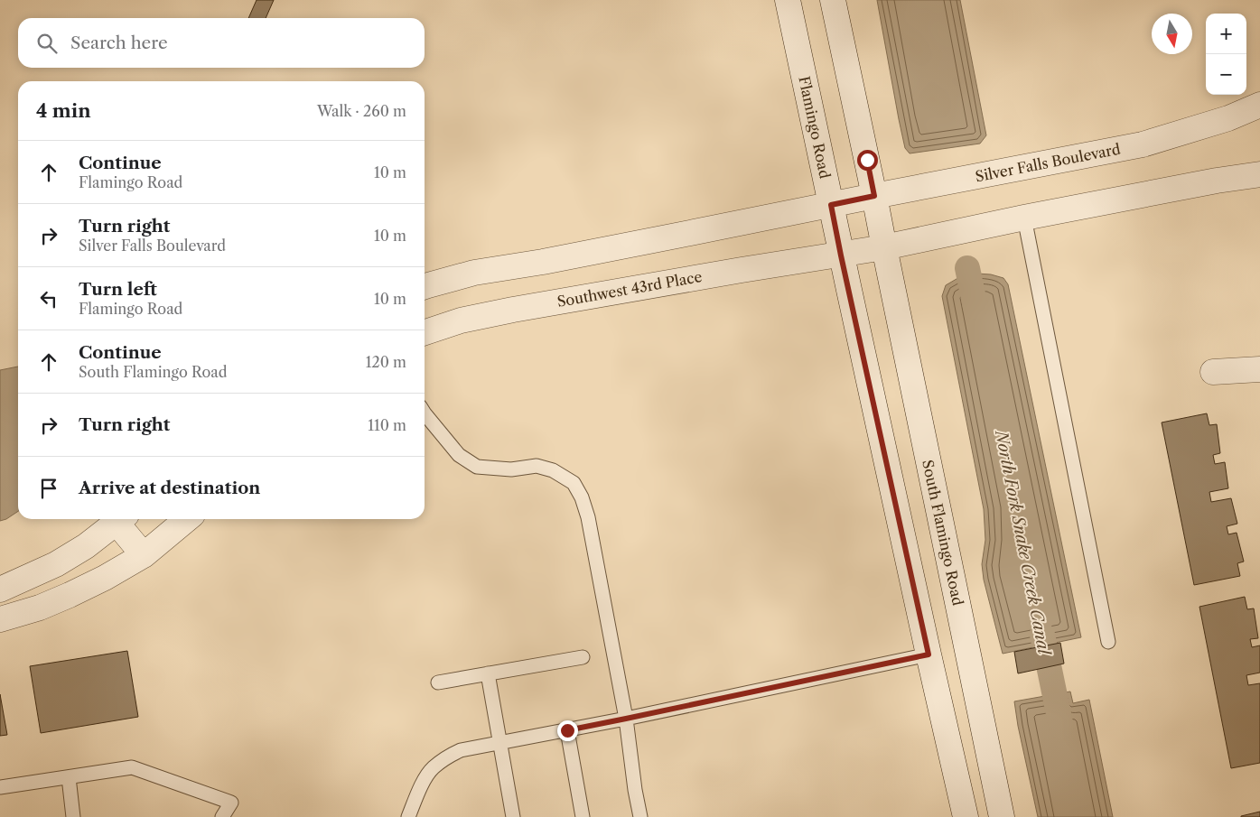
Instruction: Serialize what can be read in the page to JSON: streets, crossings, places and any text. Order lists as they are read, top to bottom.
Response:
{
  "streets": {
    "street": [
      "Flamingo Road",
      "Silver Falls Boulevard",
      "Southwest 43rd Place",
      "South Flamingo Road"
    ]
  },
  "crossings": [
    ["Flamingo Road", "Silver Falls Boulevard"],
    ["Flamingo Road", "Southwest 43rd Place"]
  ],
  "water": ["North Fork Snake Creek Canal"],
  "north": "bottom",
  "page": {
    "map_buttons": ["+", "−"],
    "search": "Search here",
    "heading": ["4 min", "Walk · 260 m"],
    "list": [
      ["Continue", "Flamingo Road", "10 m"],
      ["Turn right", "Silver Falls Boulevard", "10 m"],
      ["Turn left", "Flamingo Road", "10 m"],
      ["Continue", "South Flamingo Road", "120 m"],
      ["Turn right", "110 m"],
      "Arrive at destination"
    ]
  }
}
